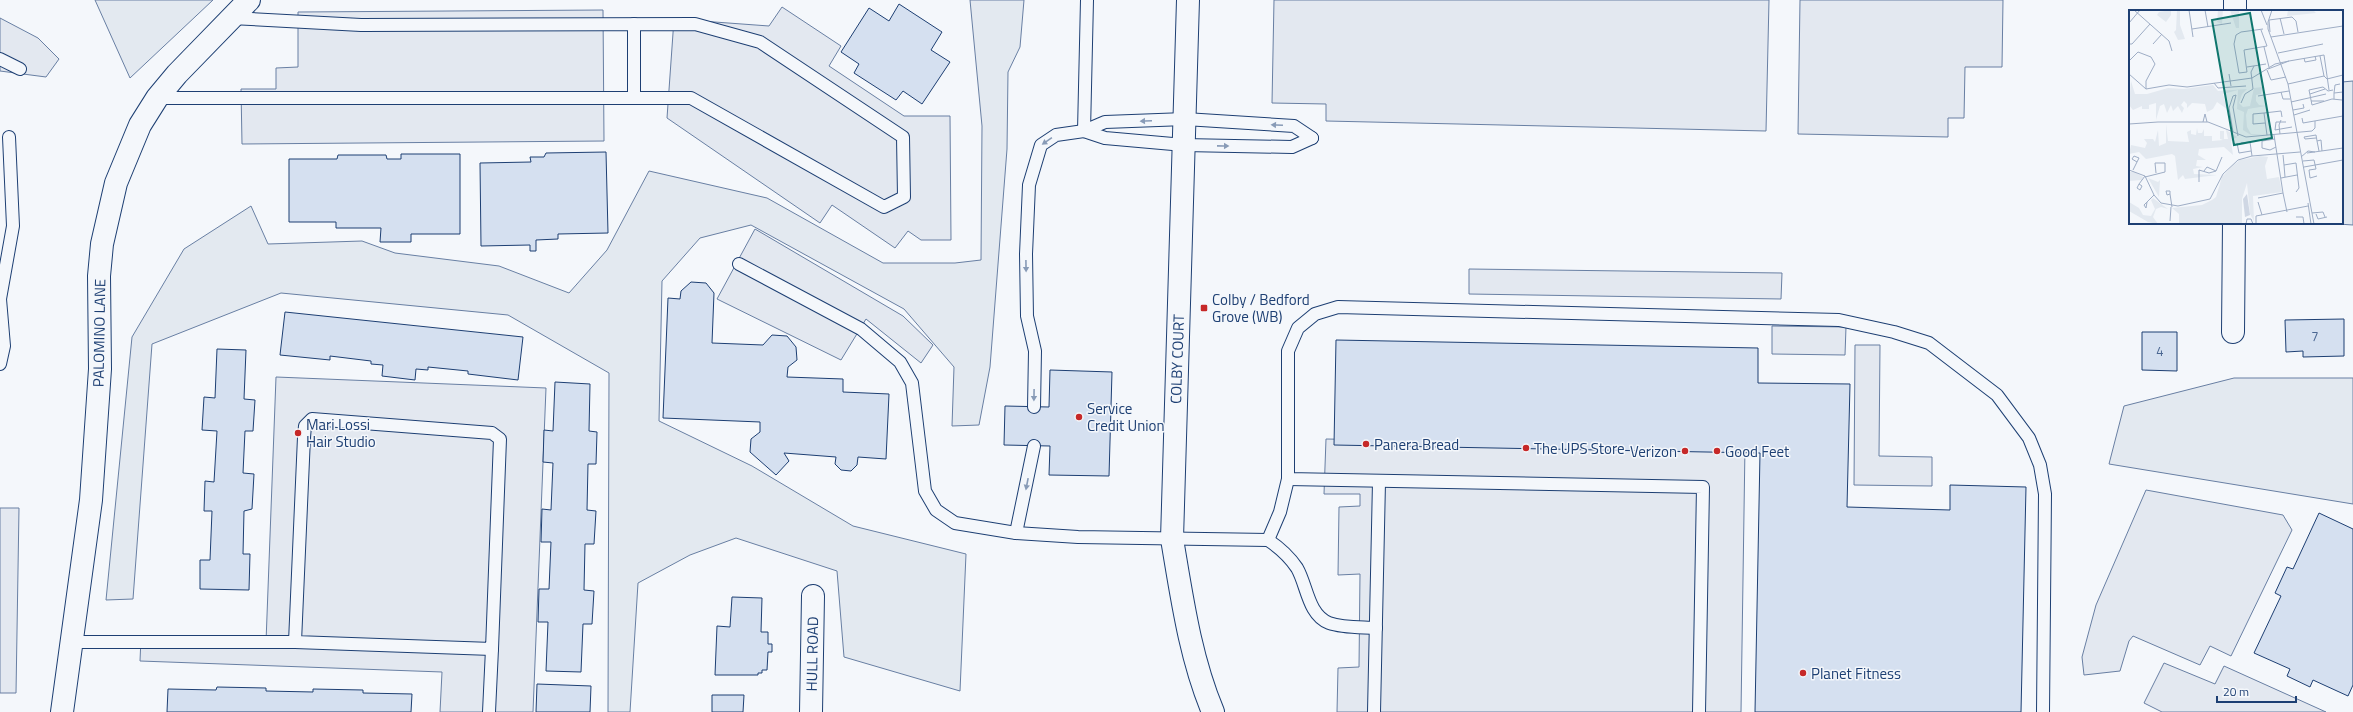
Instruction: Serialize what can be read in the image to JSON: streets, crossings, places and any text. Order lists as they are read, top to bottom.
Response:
{
  "streets": {
    "street": ["PALOMINO LANE", "COLBY COURT", "HULL ROAD"]
  },
  "places": {
    "transit": ["Colby / Bedford Grove (WB)"],
    "other": [
      "Service Credit Union",
      "Mari Lossi Hair Studio",
      "Panera Bread",
      "The UPS Store",
      "Verizon",
      "Good Feet",
      "Planet Fitness"
    ]
  },
  "house_numbers": ["7", "4"],
  "scale_bar": "20 m"
}
